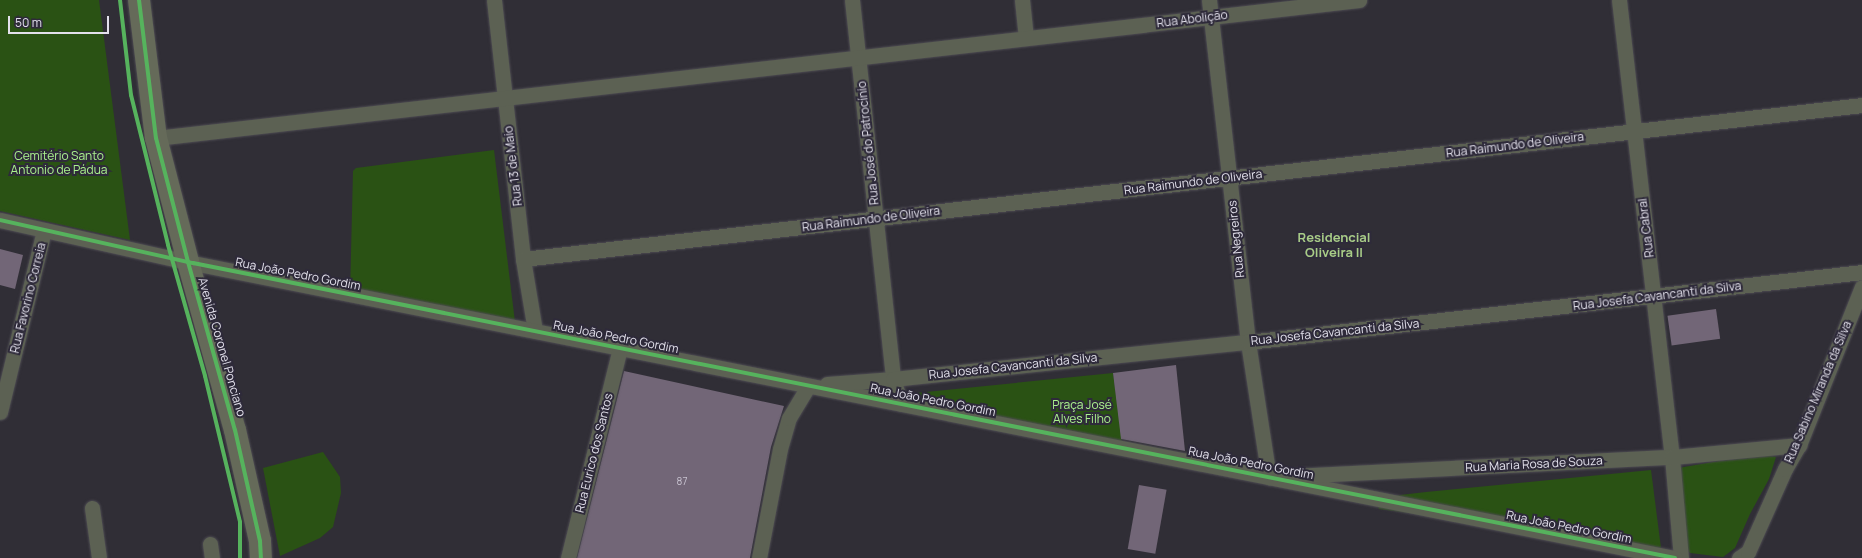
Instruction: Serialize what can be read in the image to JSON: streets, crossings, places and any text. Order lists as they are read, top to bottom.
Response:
{
  "streets": {
    "main road": ["Avenida Coronel Ponciano"],
    "street": [
      "Rua Abolição",
      "Rua José do Patrocínio",
      "Rua Raimundo de Oliveira",
      "Rua 13 de Maio",
      "Rua Cabral",
      "Rua Negreiros",
      "Rua João Pedro Gordim",
      "Rua Josefa Cavancanti da Silva",
      "Rua Favorino Correia",
      "Rua Sabino Miranda da Silva",
      "Rua Eurico dos Santos",
      "Rua Maria Rosa de Souza"
    ]
  },
  "crossings": [
    ["Rua Abolição", "Rua José do Patrocínio"],
    ["Rua Abolição", "Rua 13 de Maio"],
    ["Rua Abolição", "Rua Negreiros"],
    ["Rua Abolição", "Avenida Coronel Ponciano"],
    ["Rua José do Patrocínio", "Rua Raimundo de Oliveira"],
    ["Rua José do Patrocínio", "Rua João Pedro Gordim"],
    ["Rua José do Patrocínio", "Rua Josefa Cavancanti da Silva"],
    ["Rua Raimundo de Oliveira", "Rua 13 de Maio"],
    ["Rua Raimundo de Oliveira", "Rua Cabral"],
    ["Rua Raimundo de Oliveira", "Rua Negreiros"],
    ["Rua 13 de Maio", "Rua João Pedro Gordim"],
    ["Rua Cabral", "Rua Josefa Cavancanti da Silva"],
    ["Rua Cabral", "Rua Maria Rosa de Souza"],
    ["Rua Negreiros", "Rua João Pedro Gordim"],
    ["Rua Negreiros", "Rua Josefa Cavancanti da Silva"],
    ["Rua Negreiros", "Rua Maria Rosa de Souza"],
    ["Rua João Pedro Gordim", "Rua Josefa Cavancanti da Silva"],
    ["Rua João Pedro Gordim", "Rua Favorino Correia"],
    ["Rua João Pedro Gordim", "Avenida Coronel Ponciano"],
    ["Rua João Pedro Gordim", "Rua Eurico dos Santos"],
    ["Rua João Pedro Gordim", "Rua Maria Rosa de Souza"],
    ["Rua Sabino Miranda da Silva", "Rua Maria Rosa de Souza"]
  ],
  "districts": ["Residencial Oliveira II"],
  "parks": ["Cemitério Santo Antonio de Pádua", "Praça José Alves Filho"],
  "house_numbers": ["87"],
  "scale_bar": "50 m"
}
